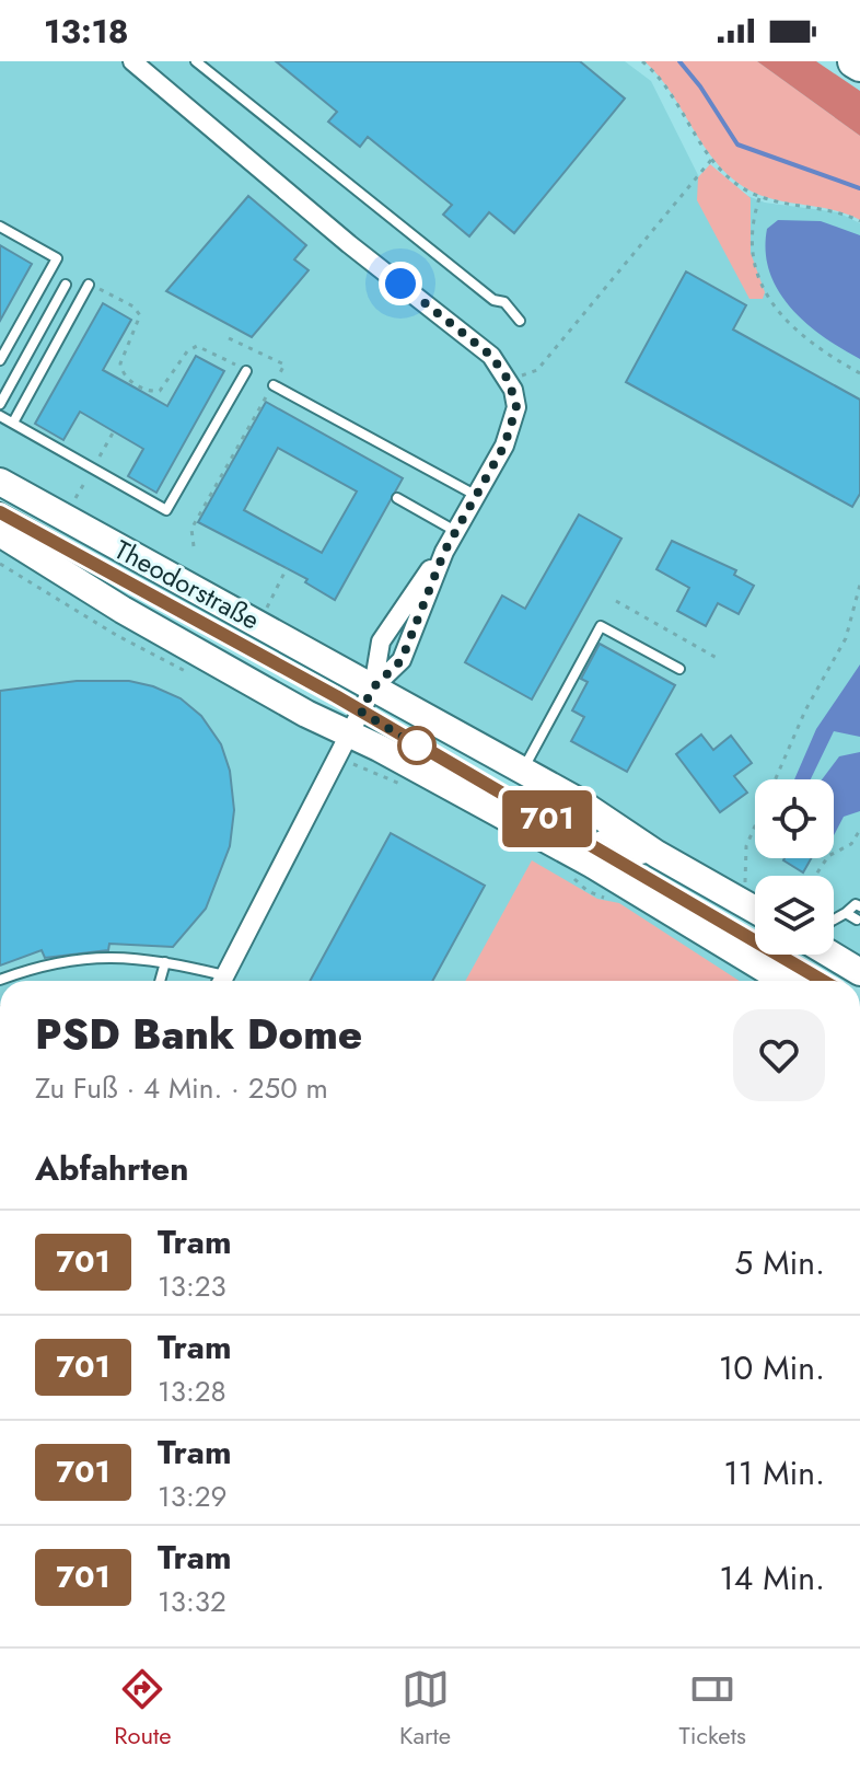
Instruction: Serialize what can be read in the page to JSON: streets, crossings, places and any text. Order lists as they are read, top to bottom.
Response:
{
  "streets": {
    "main road": ["Theodorstraße"]
  },
  "lines": ["tram line 701"],
  "page": {
    "status": "13:18",
    "on_map": "701",
    "heading": [
      ["PSD Bank Dome", "Zu Fuß · 4 Min. · 250 m"],
      "Abfahrten"
    ],
    "list": [
      {
        "mark": "701",
        "name": "Tram",
        "note": "13:23",
        "value": "5 Min."
      },
      {
        "mark": "701",
        "name": "Tram",
        "note": "13:28",
        "value": "10 Min."
      },
      {
        "mark": "701",
        "name": "Tram",
        "note": "13:29",
        "value": "11 Min."
      },
      {
        "mark": "701",
        "name": "Tram",
        "note": "13:32",
        "value": "14 Min."
      }
    ],
    "tabs": ["Route", "Karte", "Tickets"]
  }
}
